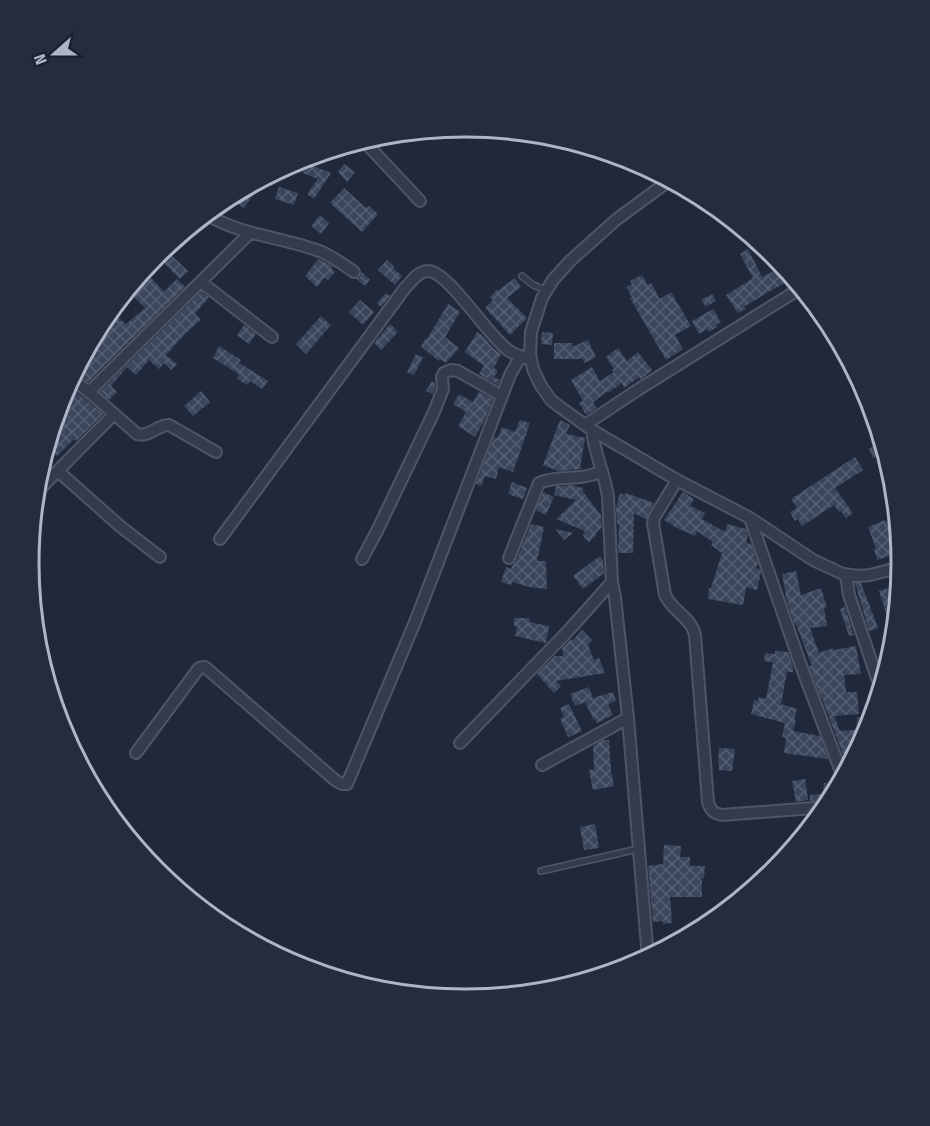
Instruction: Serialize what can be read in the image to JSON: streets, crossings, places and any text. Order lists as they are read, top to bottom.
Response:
{
  "north": "left"
}
